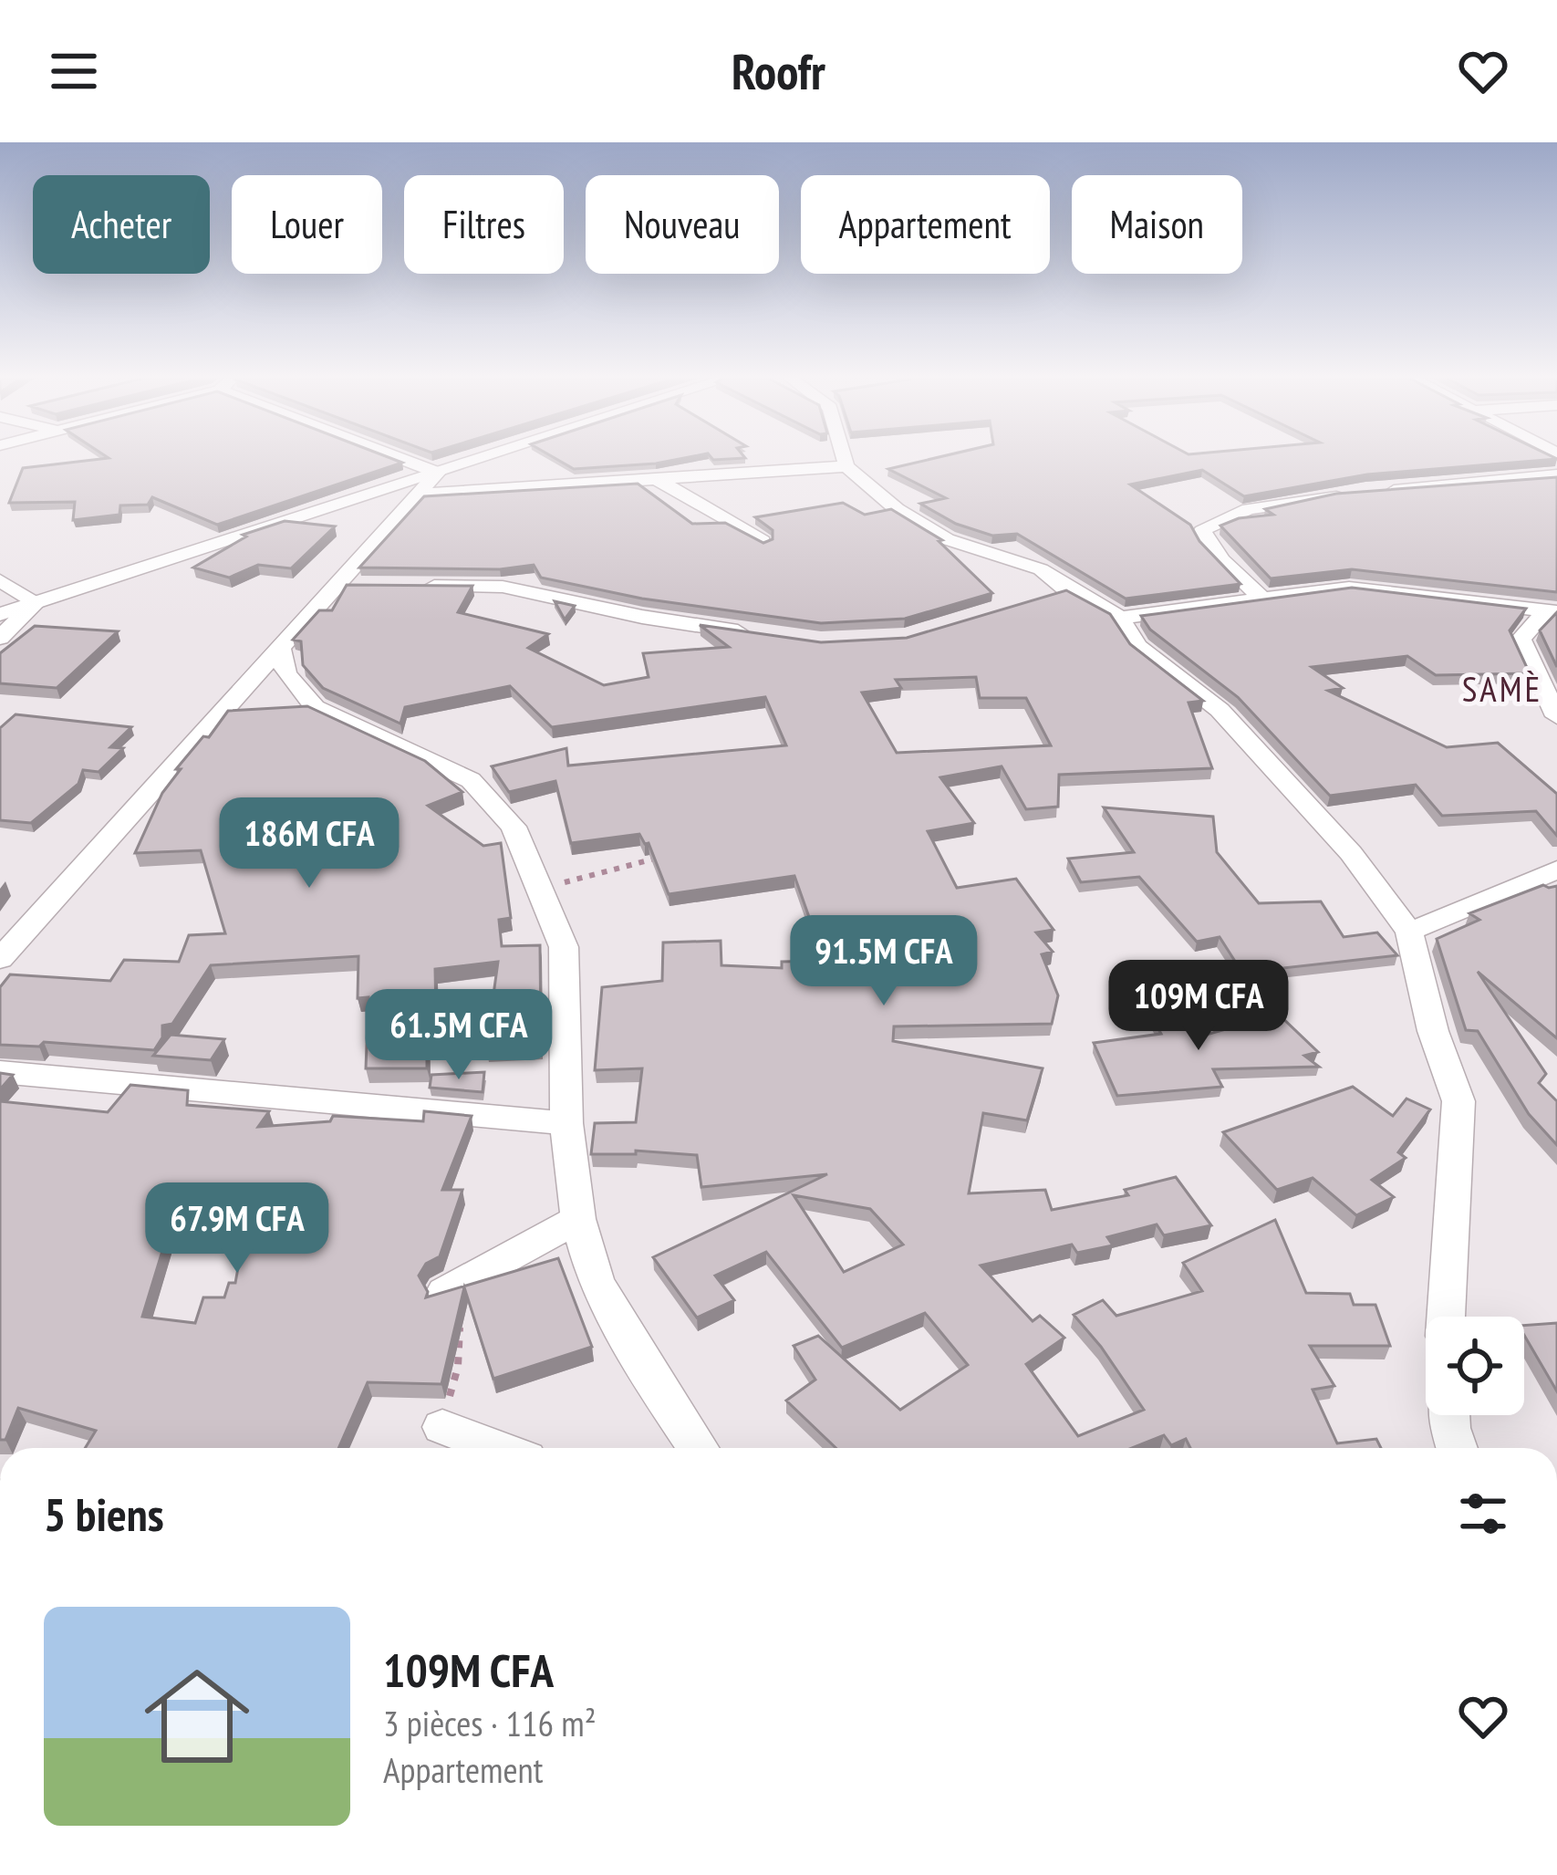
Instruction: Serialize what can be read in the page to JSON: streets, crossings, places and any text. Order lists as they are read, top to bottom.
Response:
{
  "districts": ["SAMÈ"],
  "page": {
    "header": "Roofr",
    "chip": [
      "Acheter",
      "Louer",
      "Filtres",
      "Nouveau",
      "Appartement",
      "Maison"
    ],
    "price": [
      "186M CFA",
      "91.5M CFA",
      "109M CFA",
      "61.5M CFA",
      "67.9M CFA"
    ],
    "heading": "5 biens",
    "list": [
      {
        "name": "109M CFA",
        "note": "3 pièces · 116 m² · Appartement"
      }
    ]
  }
}
